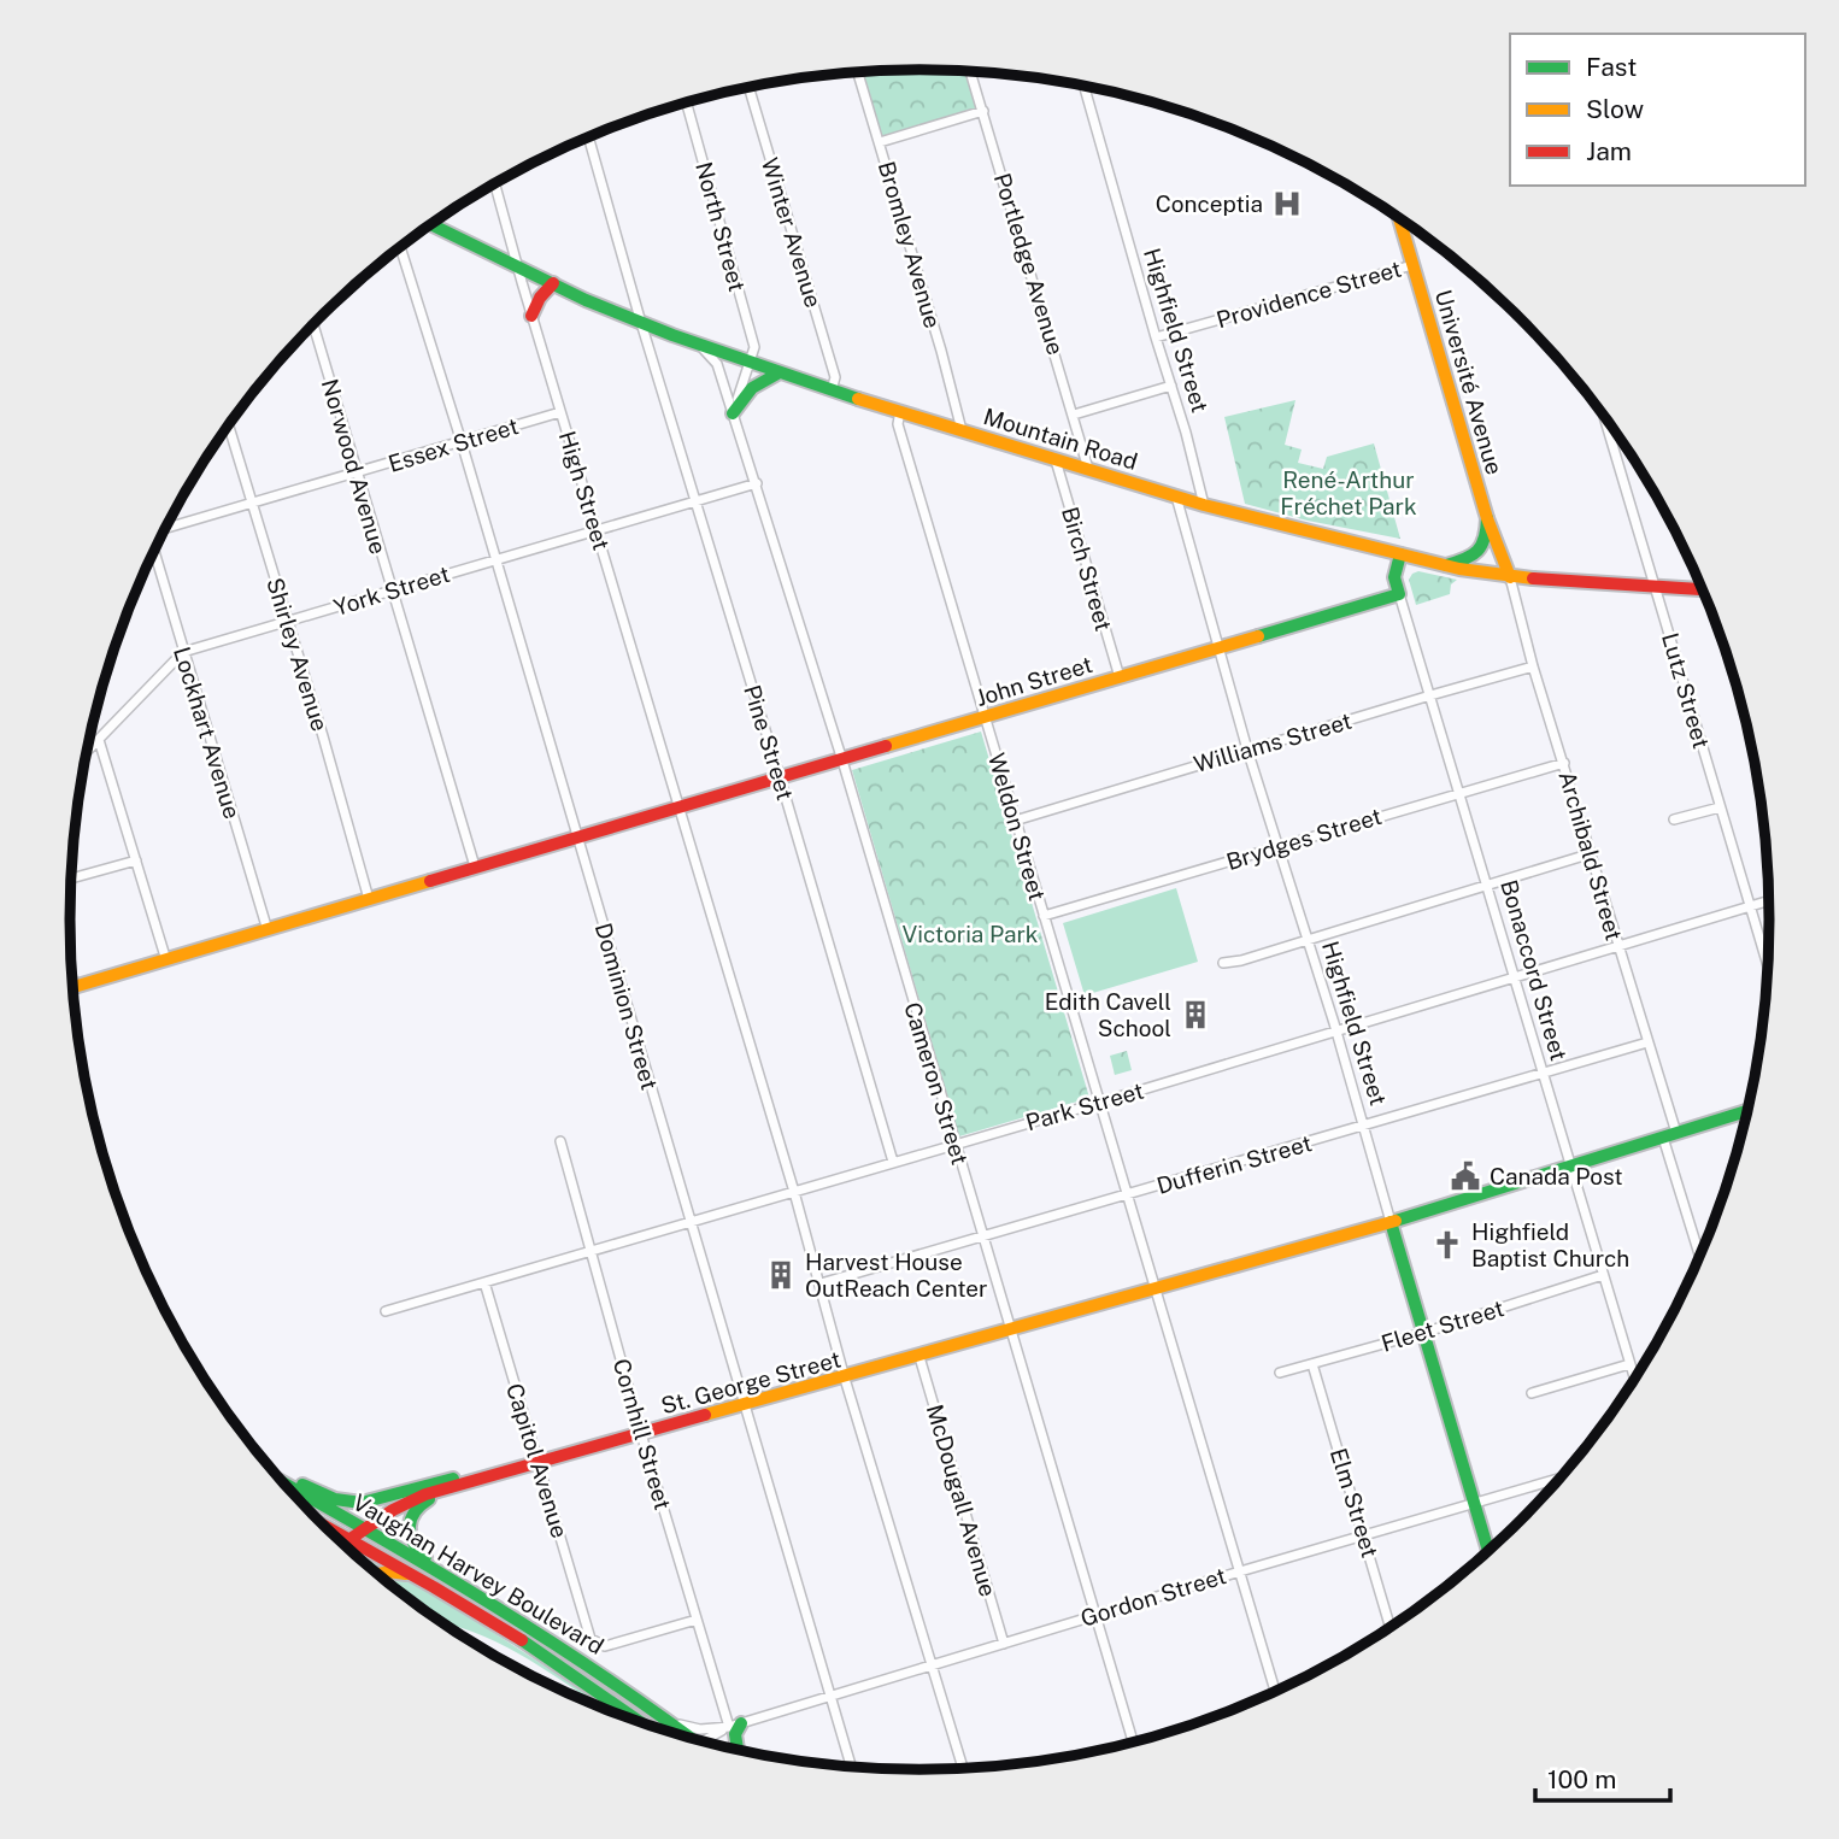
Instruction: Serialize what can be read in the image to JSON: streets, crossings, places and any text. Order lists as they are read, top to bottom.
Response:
{
  "streets": {
    "main road": [
      "Highfield Street",
      "Université Avenue",
      "Mountain Road",
      "John Street",
      "Bonaccord Street",
      "St. George Street",
      "Vaughan Harvey Boulevard"
    ],
    "street": [
      "North Street",
      "Winter Avenue",
      "Bromley Avenue",
      "Portledge Avenue",
      "Providence Street",
      "Essex Street",
      "Norwood Avenue",
      "High Street",
      "Birch Street",
      "York Street",
      "Shirley Avenue",
      "Lutz Street",
      "Lockhart Avenue",
      "Pine Street",
      "Williams Street",
      "Weldon Street",
      "Brydges Street",
      "Archibald Street",
      "Dominion Street",
      "Cameron Street",
      "Park Street",
      "Dufferin Street",
      "Fleet Street",
      "Cornhill Street",
      "Capitol Avenue",
      "McDougall Avenue",
      "Elm Street",
      "Gordon Street"
    ]
  },
  "crossings": [
    ["North Street", "Mountain Road"],
    ["Winter Avenue", "Mountain Road"],
    ["Bromley Avenue", "Mountain Road"],
    ["Portledge Avenue", "Mountain Road"],
    ["Providence Street", "Highfield Street"],
    ["Providence Street", "Université Avenue"],
    ["Highfield Street", "Mountain Road"],
    ["Highfield Street", "John Street"],
    ["Highfield Street", "Williams Street"],
    ["Highfield Street", "Brydges Street"],
    ["Highfield Street", "Park Street"],
    ["Highfield Street", "Dufferin Street"],
    ["Highfield Street", "Fleet Street"],
    ["Highfield Street", "St. George Street"],
    ["Highfield Street", "Gordon Street"],
    ["Université Avenue", "Mountain Road"],
    ["Université Avenue", "Archibald Street"],
    ["Mountain Road", "High Street"],
    ["Mountain Road", "Birch Street"],
    ["Mountain Road", "Lutz Street"],
    ["Mountain Road", "Pine Street"],
    ["Mountain Road", "Weldon Street"],
    ["Mountain Road", "Archibald Street"],
    ["Mountain Road", "Bonaccord Street"],
    ["Mountain Road", "Cameron Street"],
    ["Essex Street", "Norwood Avenue"],
    ["Essex Street", "High Street"],
    ["Essex Street", "Shirley Avenue"],
    ["Essex Street", "Dominion Street"],
    ["Norwood Avenue", "York Street"],
    ["Norwood Avenue", "John Street"],
    ["High Street", "York Street"],
    ["High Street", "John Street"],
    ["High Street", "Park Street"],
    ["High Street", "Dufferin Street"],
    ["High Street", "St. George Street"],
    ["High Street", "Gordon Street"],
    ["Birch Street", "John Street"],
    ["York Street", "Shirley Avenue"],
    ["York Street", "Lockhart Avenue"],
    ["York Street", "Pine Street"],
    ["York Street", "Dominion Street"],
    ["York Street", "Cameron Street"],
    ["Shirley Avenue", "John Street"],
    ["John Street", "Lockhart Avenue"],
    ["John Street", "Pine Street"],
    ["John Street", "Weldon Street"],
    ["John Street", "Bonaccord Street"],
    ["John Street", "Dominion Street"],
    ["John Street", "Cameron Street"],
    ["Lutz Street", "Park Street"],
    ["Pine Street", "Park Street"],
    ["Williams Street", "Weldon Street"],
    ["Williams Street", "Archibald Street"],
    ["Williams Street", "Bonaccord Street"],
    ["Weldon Street", "Brydges Street"],
    ["Weldon Street", "Park Street"],
    ["Weldon Street", "Dufferin Street"],
    ["Weldon Street", "St. George Street"],
    ["Weldon Street", "Gordon Street"],
    ["Brydges Street", "Archibald Street"],
    ["Brydges Street", "Bonaccord Street"],
    ["Archibald Street", "Park Street"],
    ["Archibald Street", "Dufferin Street"],
    ["Archibald Street", "St. George Street"],
    ["Bonaccord Street", "Park Street"],
    ["Bonaccord Street", "Dufferin Street"],
    ["Bonaccord Street", "Fleet Street"],
    ["Bonaccord Street", "St. George Street"],
    ["Dominion Street", "Park Street"],
    ["Dominion Street", "St. George Street"],
    ["Dominion Street", "Gordon Street"],
    ["Cameron Street", "Park Street"],
    ["Cameron Street", "Dufferin Street"],
    ["Cameron Street", "St. George Street"],
    ["Cameron Street", "Gordon Street"],
    ["Park Street", "Cornhill Street"],
    ["Park Street", "Capitol Avenue"],
    ["Fleet Street", "Elm Street"],
    ["St. George Street", "Cornhill Street"],
    ["St. George Street", "Capitol Avenue"],
    ["St. George Street", "McDougall Avenue"],
    ["St. George Street", "Vaughan Harvey Boulevard"],
    ["Cornhill Street", "Capitol Avenue"],
    ["Cornhill Street", "Gordon Street"],
    ["McDougall Avenue", "Gordon Street"],
    ["Elm Street", "Gordon Street"],
    ["Vaughan Harvey Boulevard", "Gordon Street"]
  ],
  "parks": ["René-Arthur Fréchet Park", "Victoria Park"],
  "places": {
    "hospital": ["Conceptia"],
    "building": ["Edith Cavell School", "Harvest House OutReach Center"],
    "public building": ["Canada Post"],
    "church": ["Highfield Baptist Church"]
  },
  "legend": ["Fast", "Slow", "Jam"],
  "scale_bar": "100 m"
}
